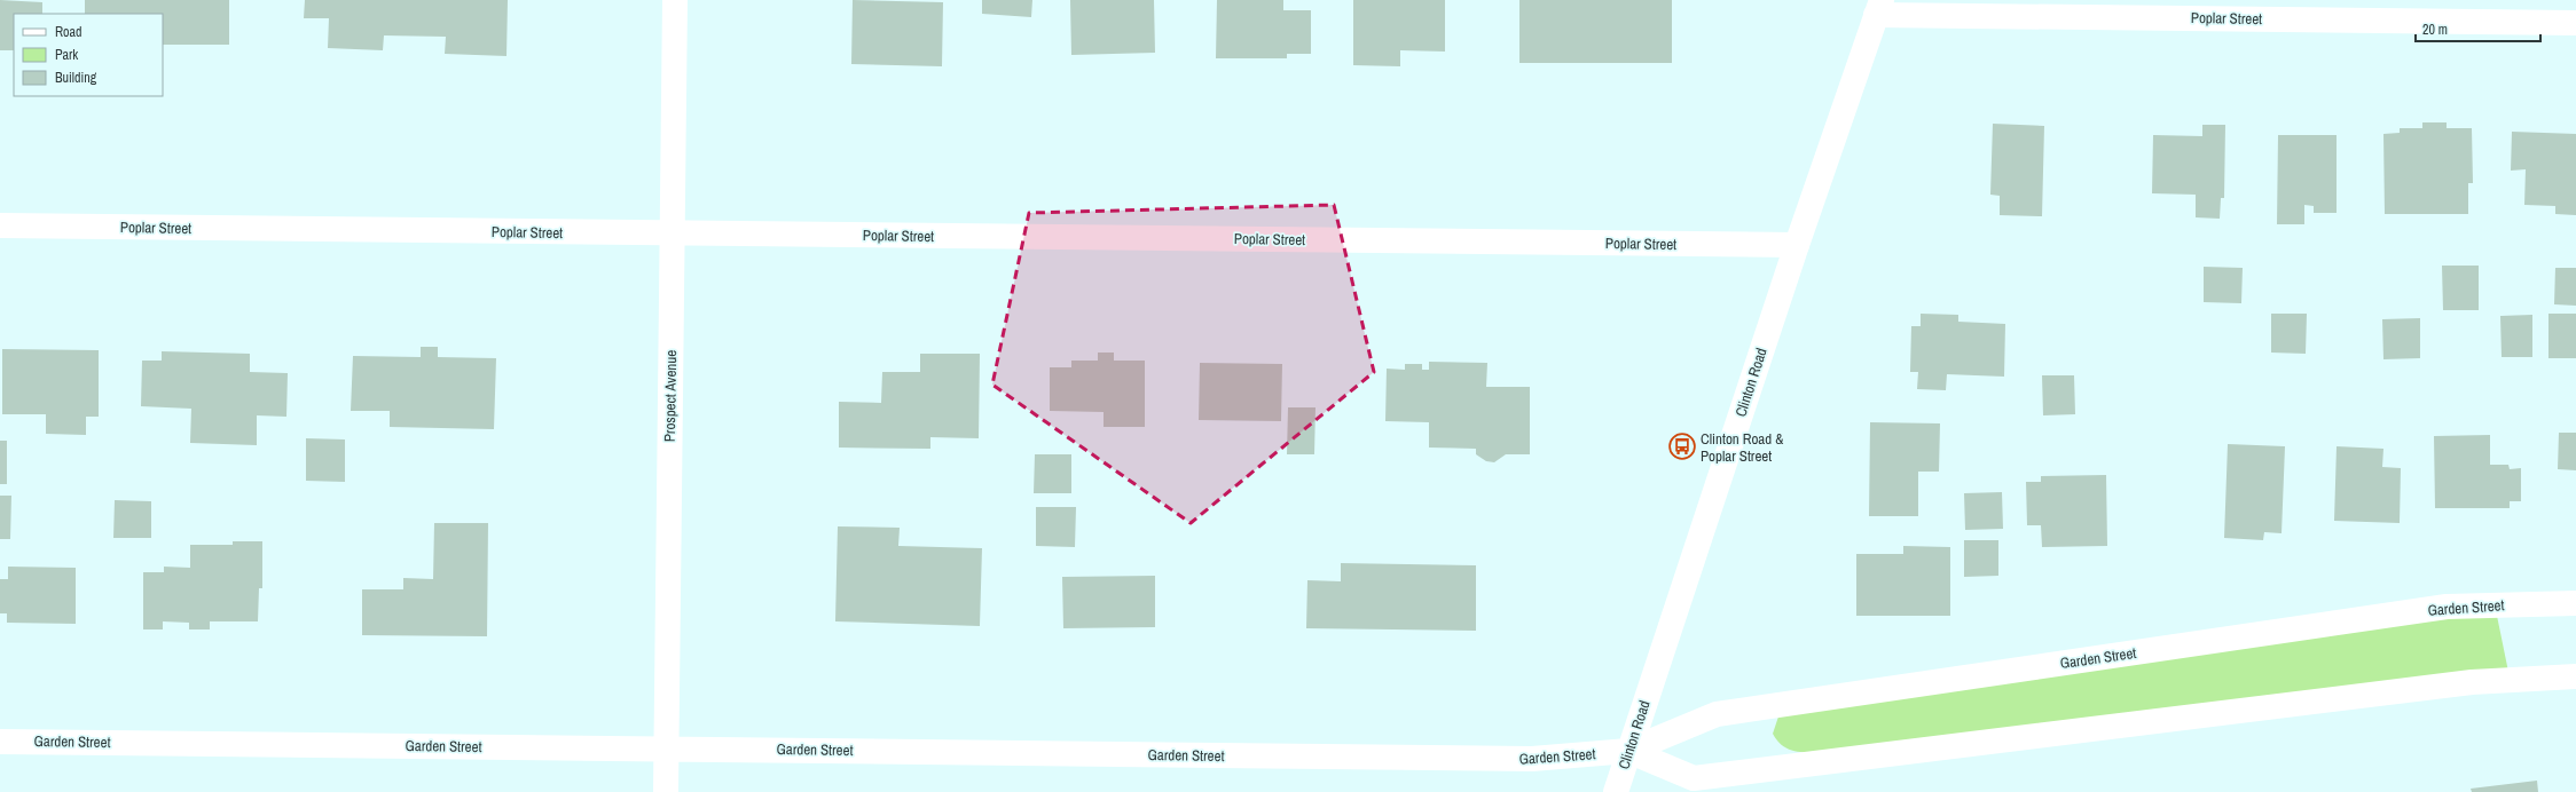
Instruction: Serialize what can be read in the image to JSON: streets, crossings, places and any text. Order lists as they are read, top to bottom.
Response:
{
  "streets": {
    "street": [
      "Poplar Street",
      "Clinton Road",
      "Prospect Avenue",
      "Garden Street"
    ]
  },
  "crossings": [
    ["Poplar Street", "Clinton Road"],
    ["Poplar Street", "Prospect Avenue"],
    ["Clinton Road", "Garden Street"],
    ["Prospect Avenue", "Garden Street"]
  ],
  "places": {
    "bus stop": ["Clinton Road & Poplar Street"]
  },
  "legend": ["Road", "Park", "Building"],
  "scale_bar": "20 m"
}
